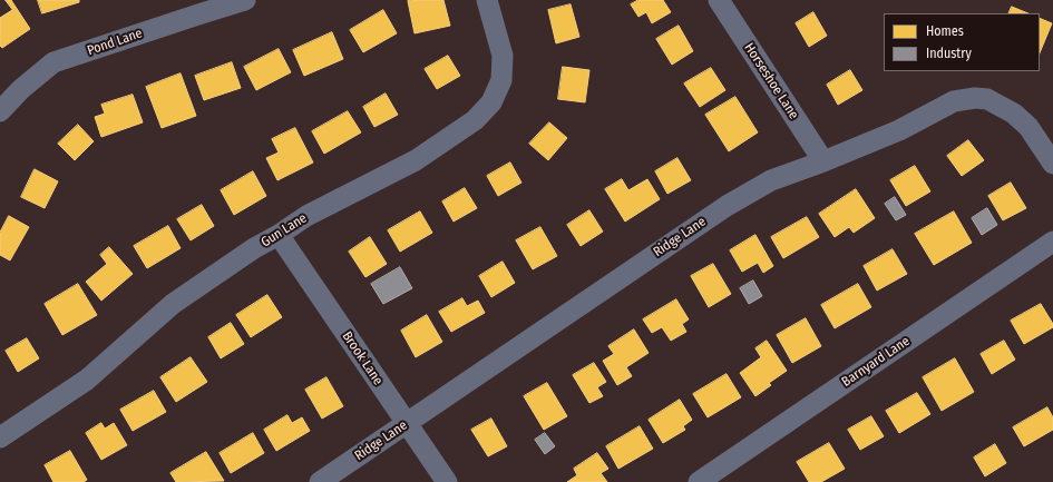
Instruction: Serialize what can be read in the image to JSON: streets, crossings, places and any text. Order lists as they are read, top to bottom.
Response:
{
  "streets": {
    "street": [
      "Pond Lane",
      "Horseshoe Lane",
      "Gun Lane",
      "Ridge Lane",
      "Brook Lane",
      "Barnyard Lane"
    ]
  },
  "crossings": [
    ["Horseshoe Lane", "Ridge Lane"],
    ["Gun Lane", "Brook Lane"],
    ["Ridge Lane", "Brook Lane"]
  ],
  "legend": ["Homes", "Industry"]
}
